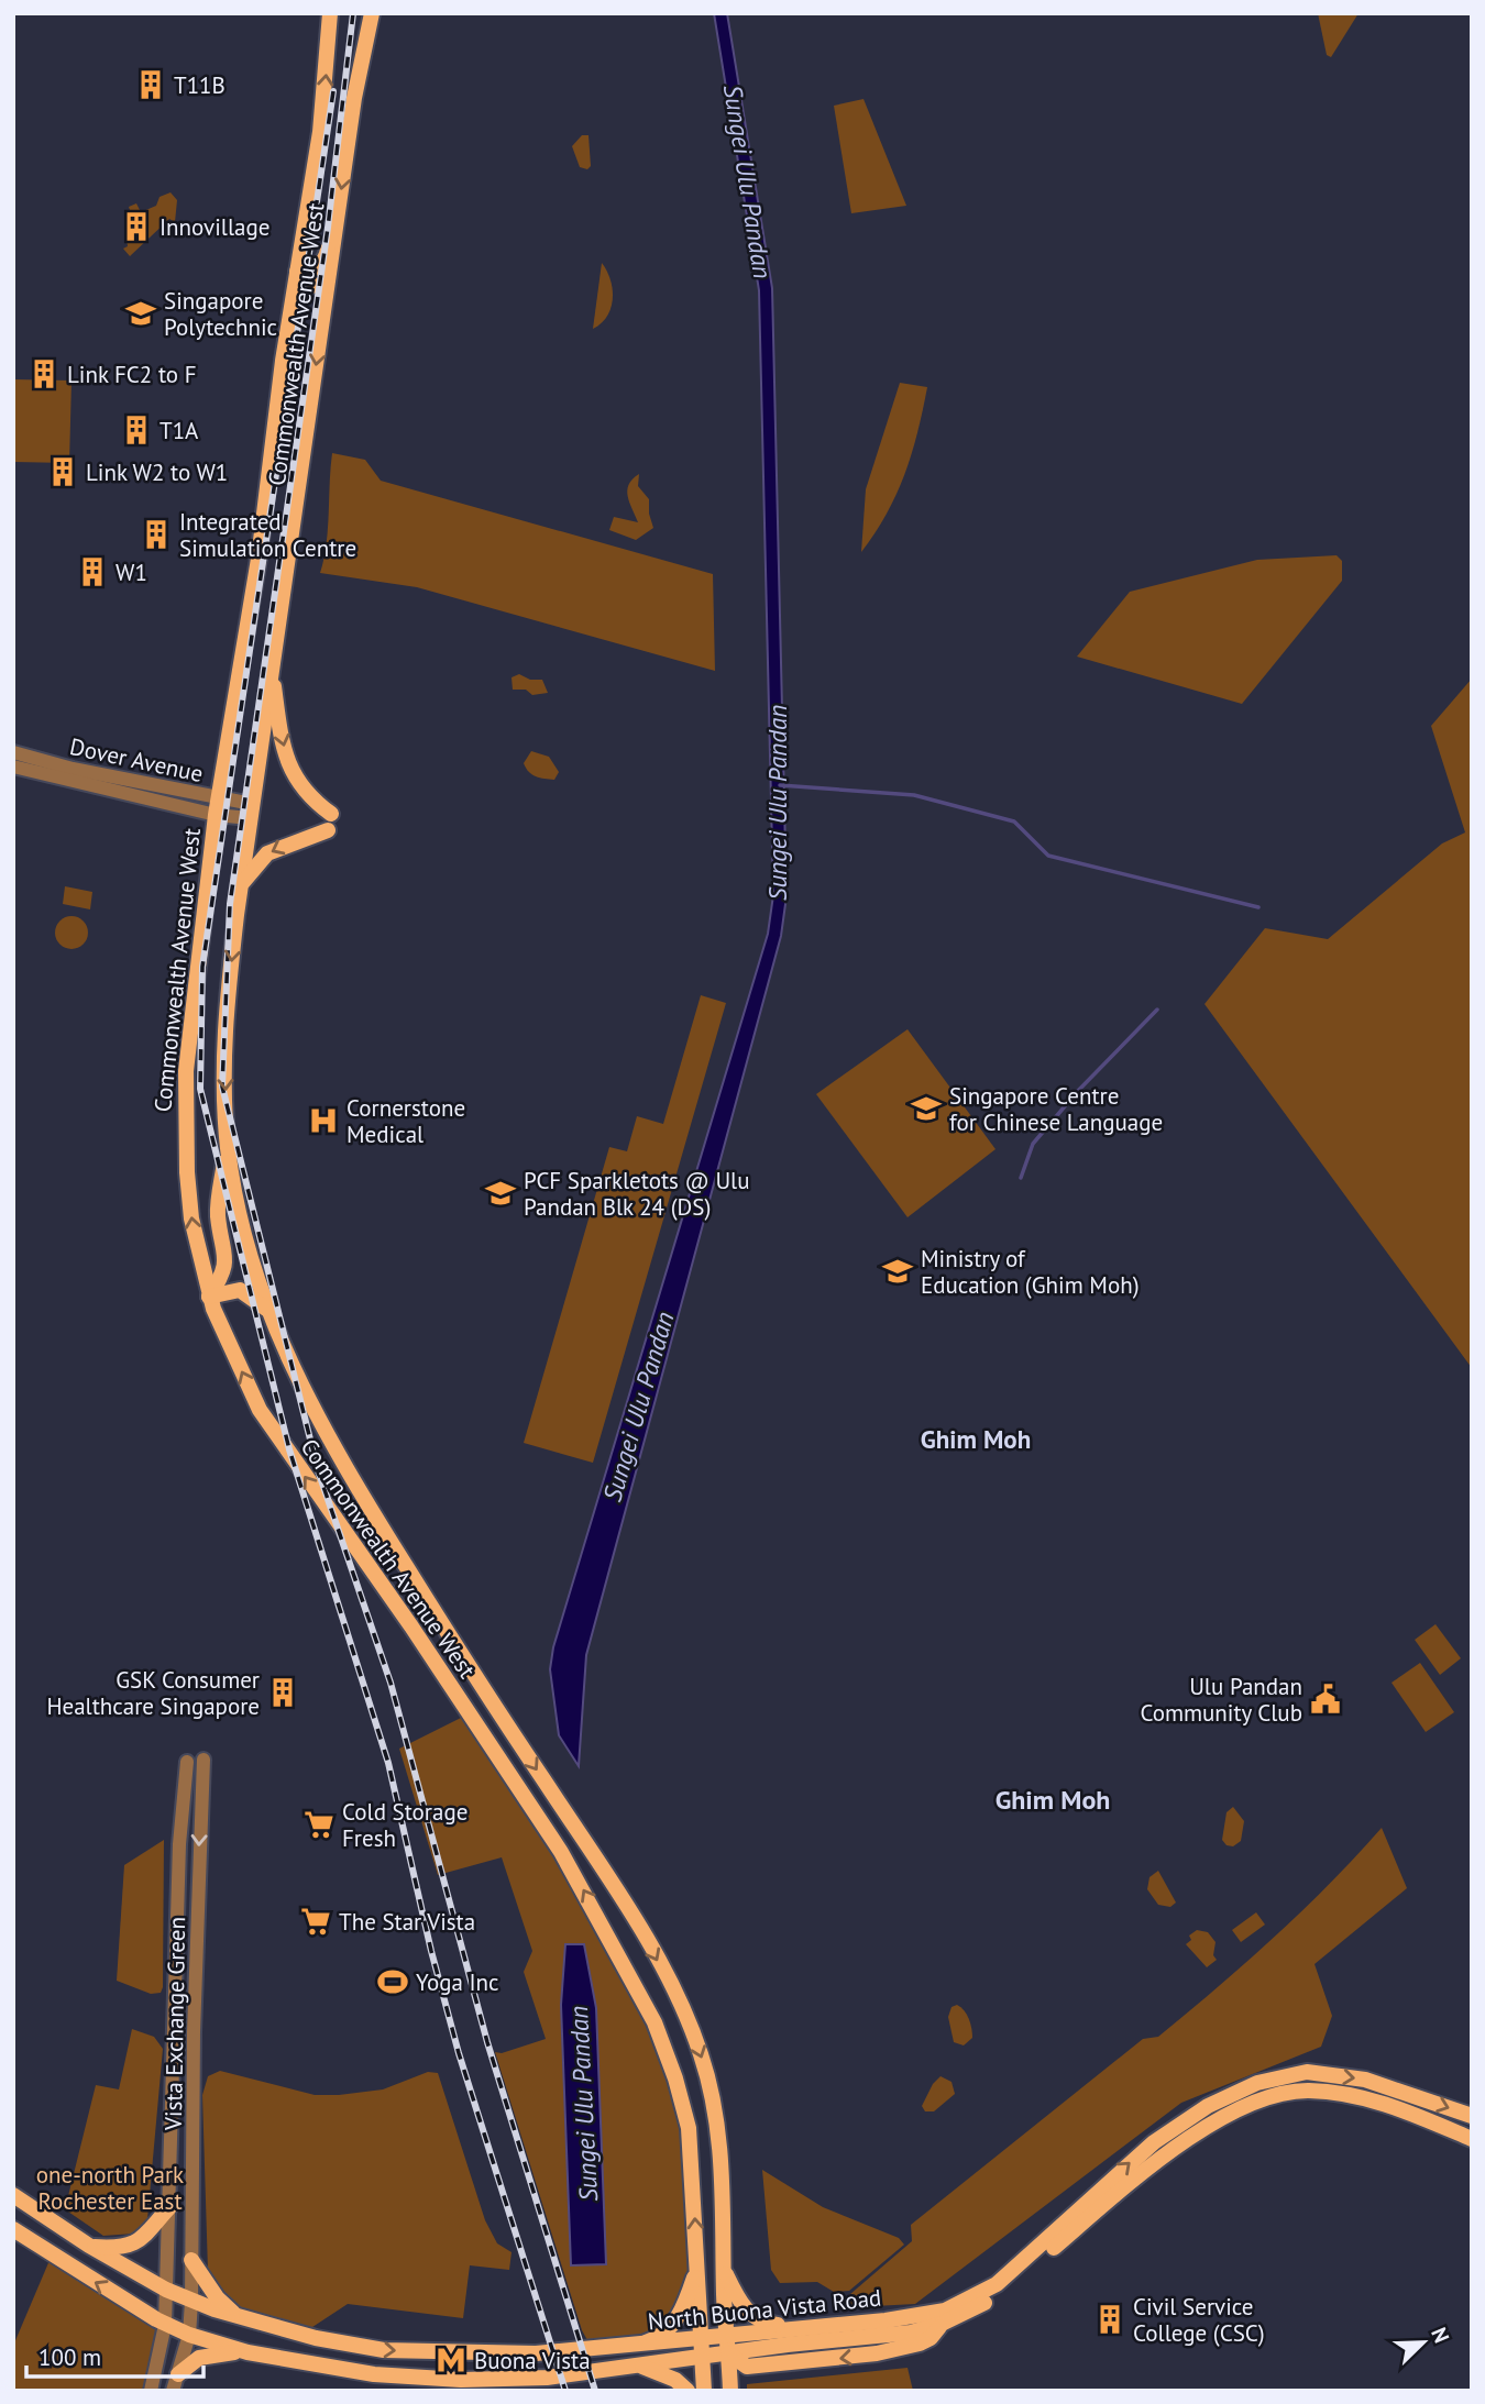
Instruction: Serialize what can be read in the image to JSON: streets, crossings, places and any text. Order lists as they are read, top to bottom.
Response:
{
  "streets": {
    "main road": ["Commonwealth Avenue West", "North Buona Vista Road"],
    "street": ["Dover Avenue", "Vista Exchange Green"]
  },
  "crossings": [
    ["Commonwealth Avenue West", "Dover Avenue"],
    ["Commonwealth Avenue West", "North Buona Vista Road"],
    ["Vista Exchange Green", "North Buona Vista Road"]
  ],
  "districts": ["Ghim Moh", "Ghim Moh"],
  "water": ["Sungei Ulu Pandan"],
  "parks": ["one-north Park Rochester East"],
  "places": {
    "building": [
      "T11B",
      "Innovillage",
      "Link FC2 to F",
      "T1A",
      "Link W2 to W1",
      "Integrated Simulation Centre",
      "W1",
      "GSK Consumer Healthcare Singapore",
      "Civil Service College (CSC)"
    ],
    "school or university": [
      "Singapore Polytechnic",
      "Singapore Centre for Chinese Language",
      "PCF Sparkletots @ Ulu Pandan Blk 24 (DS)",
      "Ministry of Education (Ghim Moh)"
    ],
    "hospital": ["Cornerstone Medical"],
    "public building": ["Ulu Pandan Community Club"],
    "supermarket": ["Cold Storage Fresh", "The Star Vista"],
    "sports": ["Yoga Inc"],
    "metro station": ["Buona Vista"]
  },
  "scale_bar": "100 m",
  "north": "top right"
}
